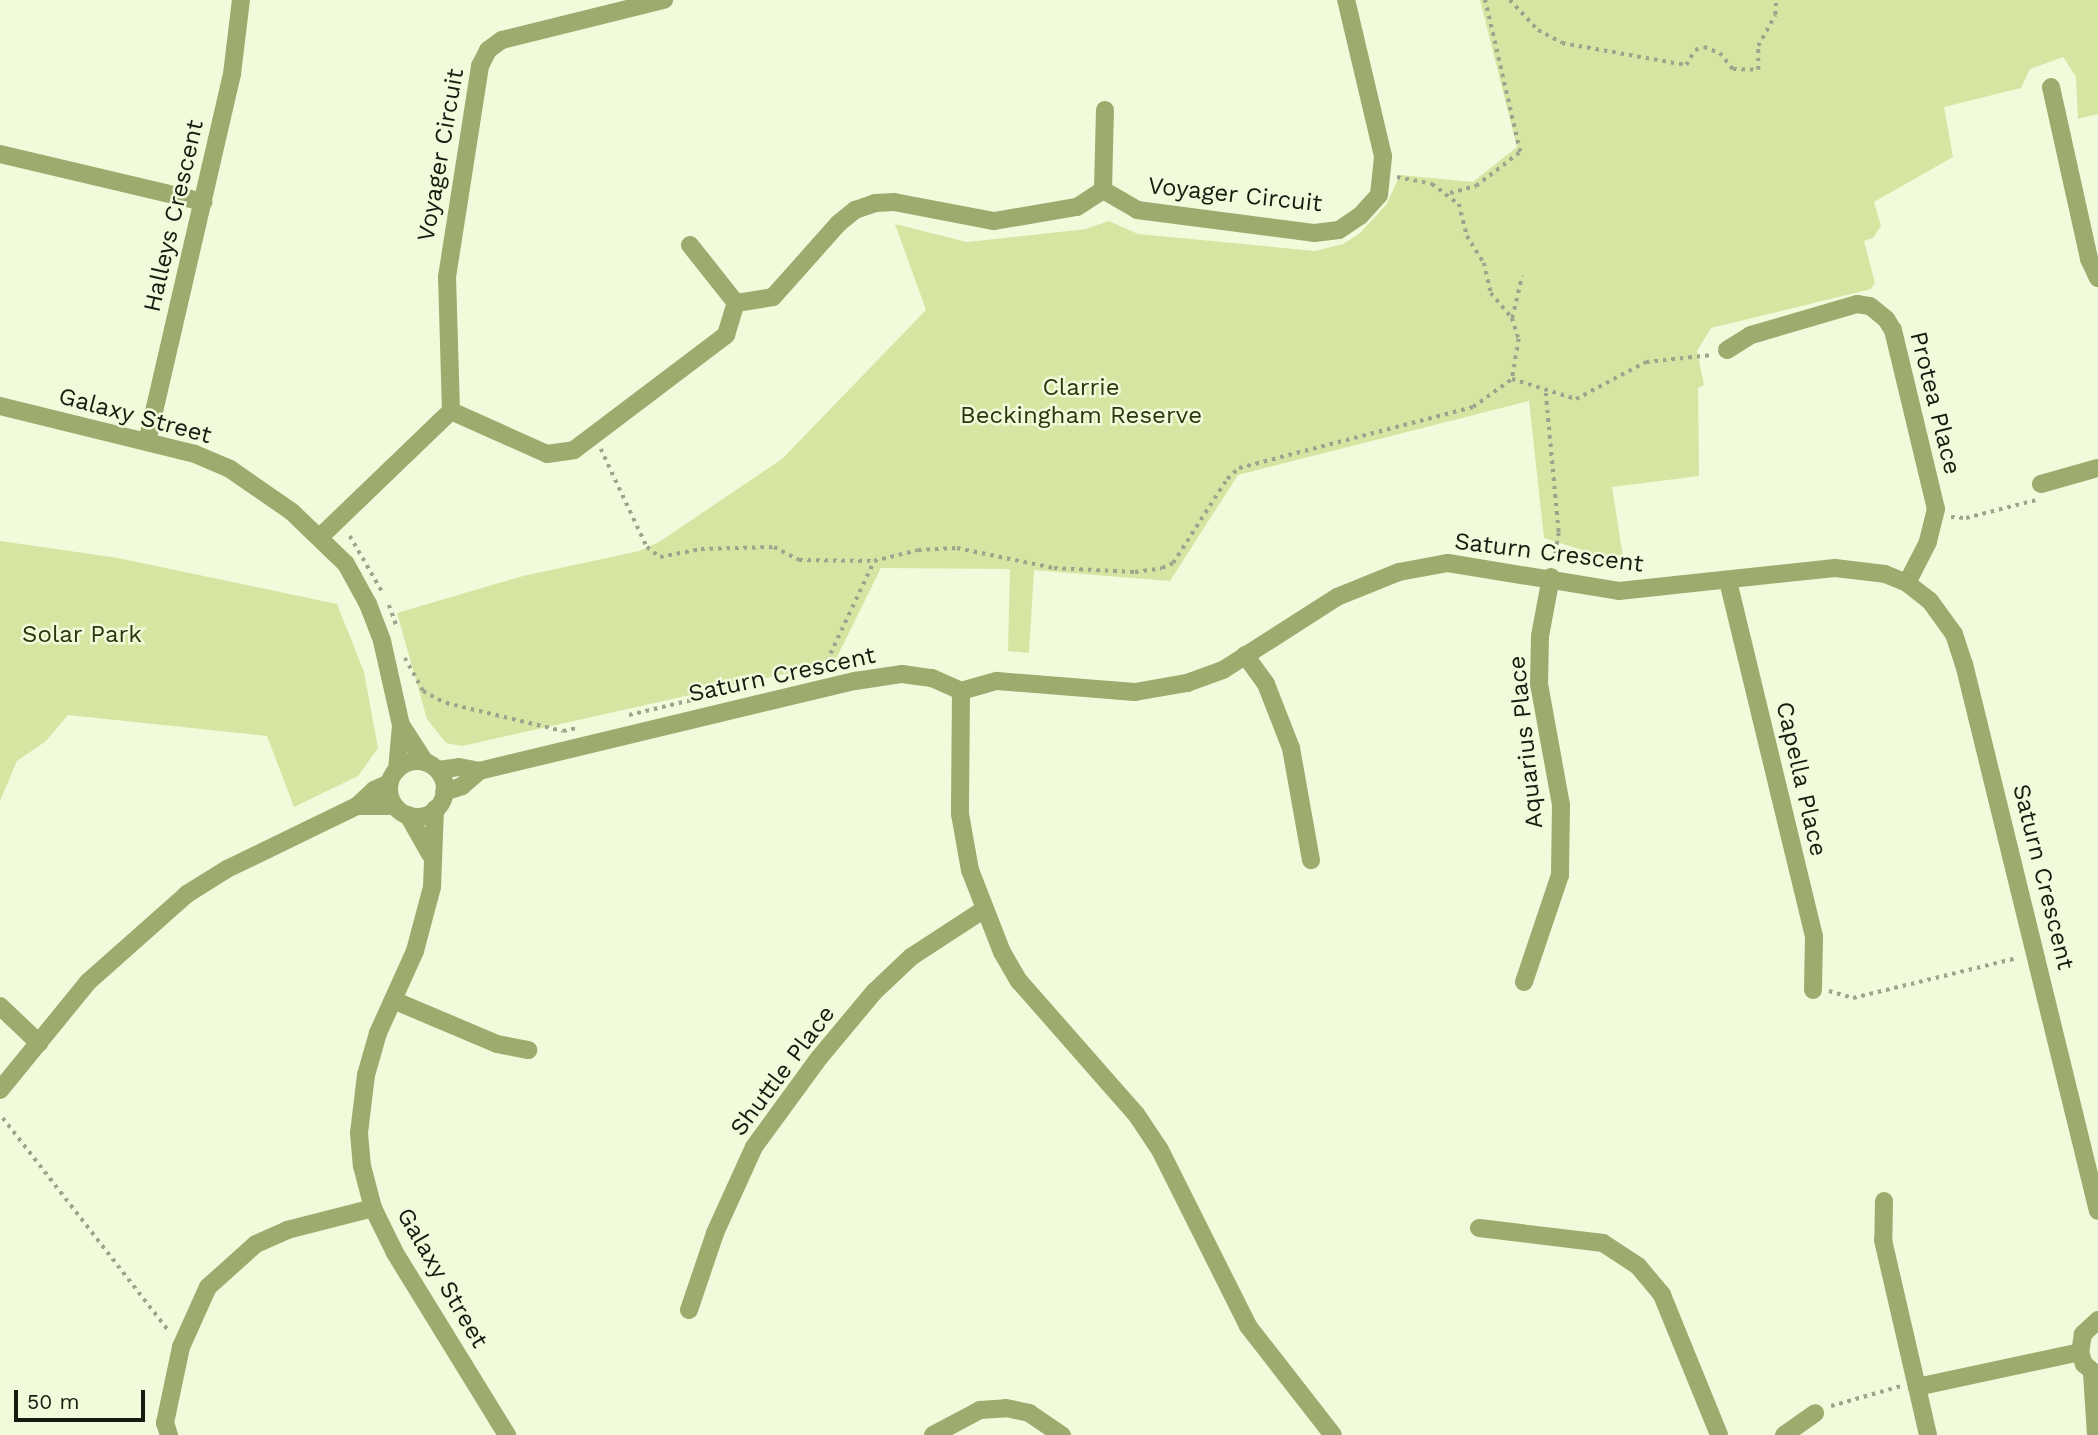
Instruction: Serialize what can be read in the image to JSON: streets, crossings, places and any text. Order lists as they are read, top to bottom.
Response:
{
  "streets": {
    "street": [
      "Voyager Circuit",
      "Halleys Crescent",
      "Protea Place",
      "Galaxy Street",
      "Saturn Crescent",
      "Aquarius Place",
      "Capella Place",
      "Shuttle Place"
    ]
  },
  "crossings": [
    ["Halleys Crescent", "Galaxy Street"],
    ["Galaxy Street", "Saturn Crescent"],
    ["Saturn Crescent", "Aquarius Place"],
    ["Saturn Crescent", "Capella Place"]
  ],
  "parks": ["Clarrie Beckingham Reserve", "Solar Park"],
  "scale_bar": "50 m"
}
